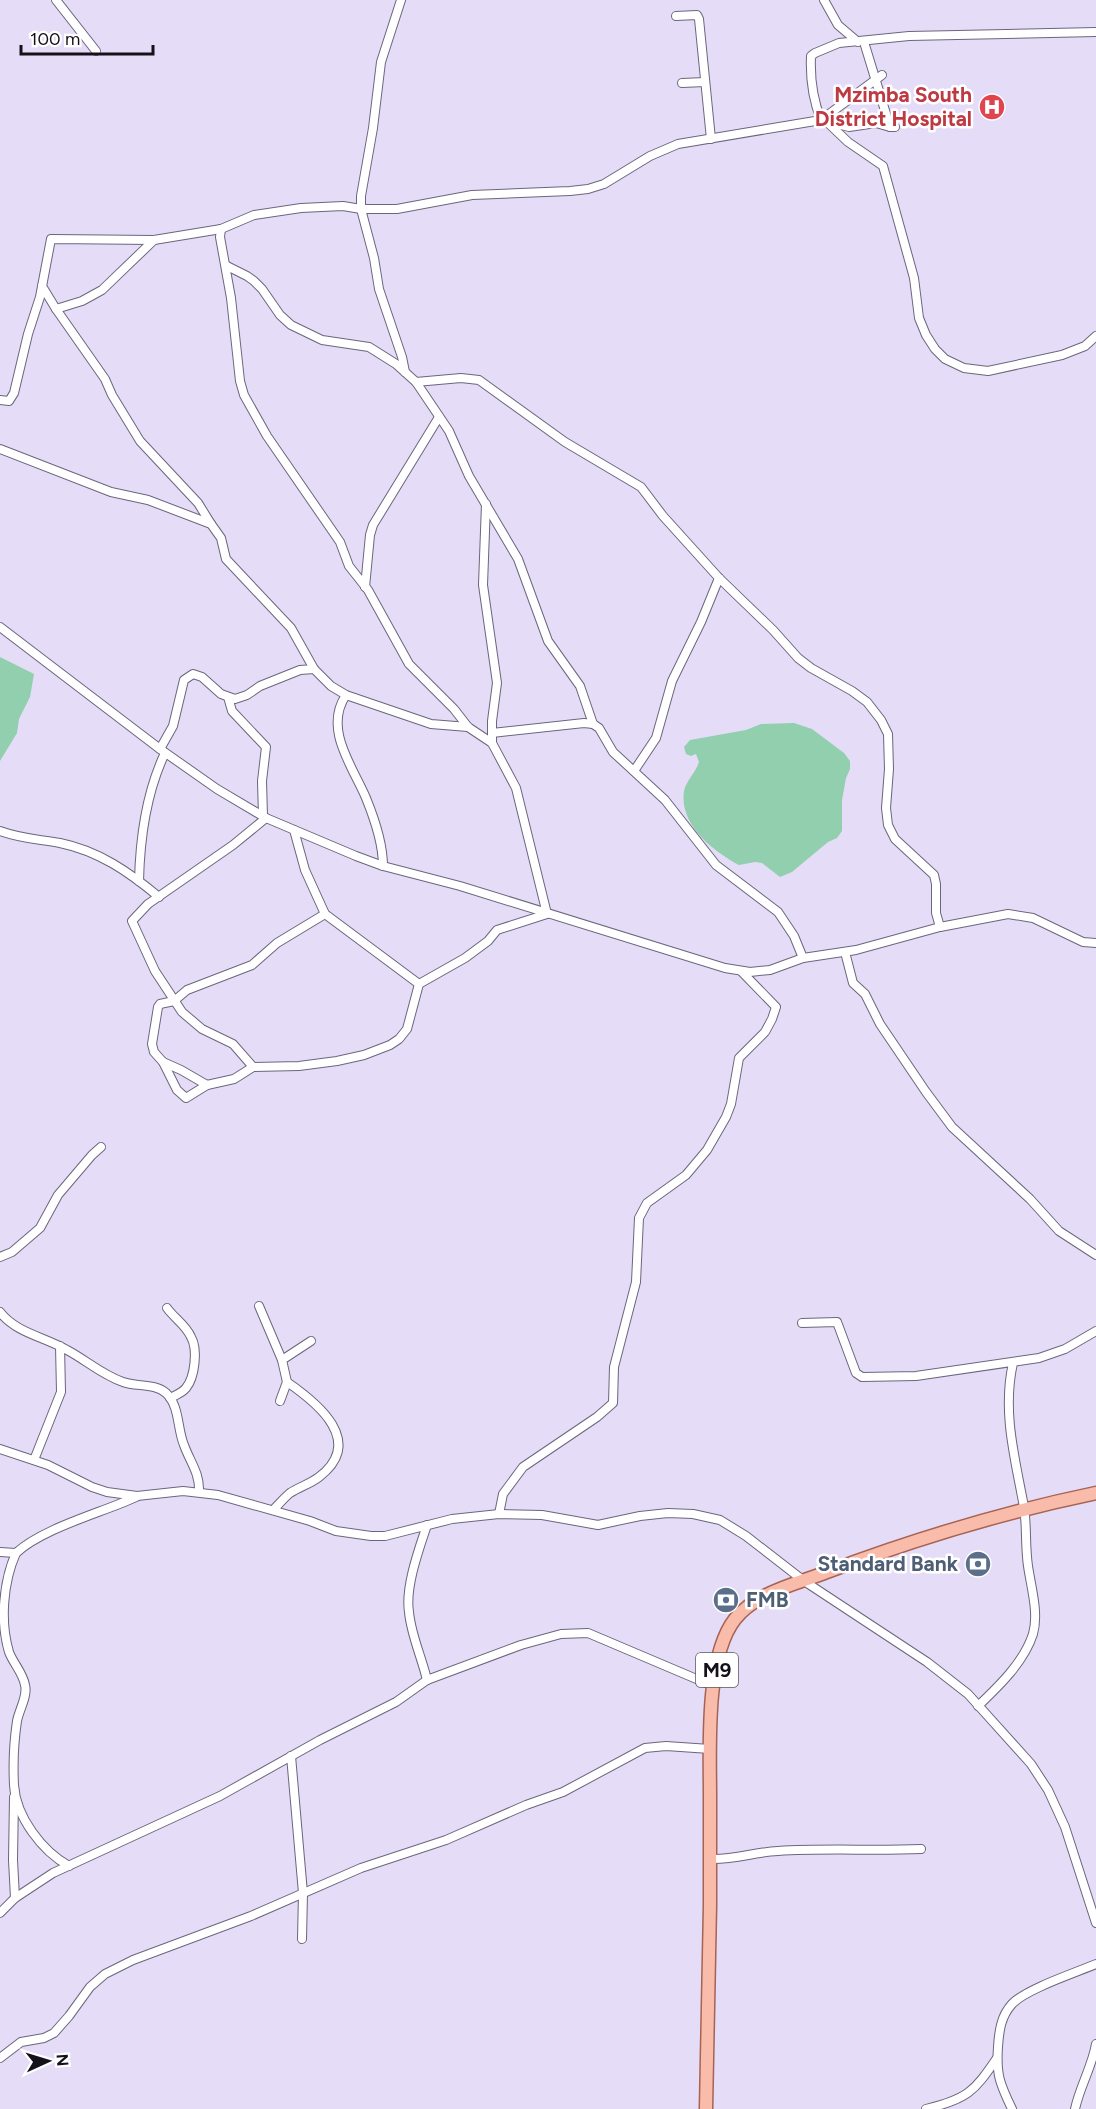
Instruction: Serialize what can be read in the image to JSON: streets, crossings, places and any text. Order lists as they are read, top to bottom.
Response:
{
  "streets": {
    "main road": ["M9"]
  },
  "places": {
    "hospital": ["Mzimba South District Hospital"],
    "bank": ["Standard Bank", "FMB"]
  },
  "scale_bar": "100 m",
  "north": "right"
}
